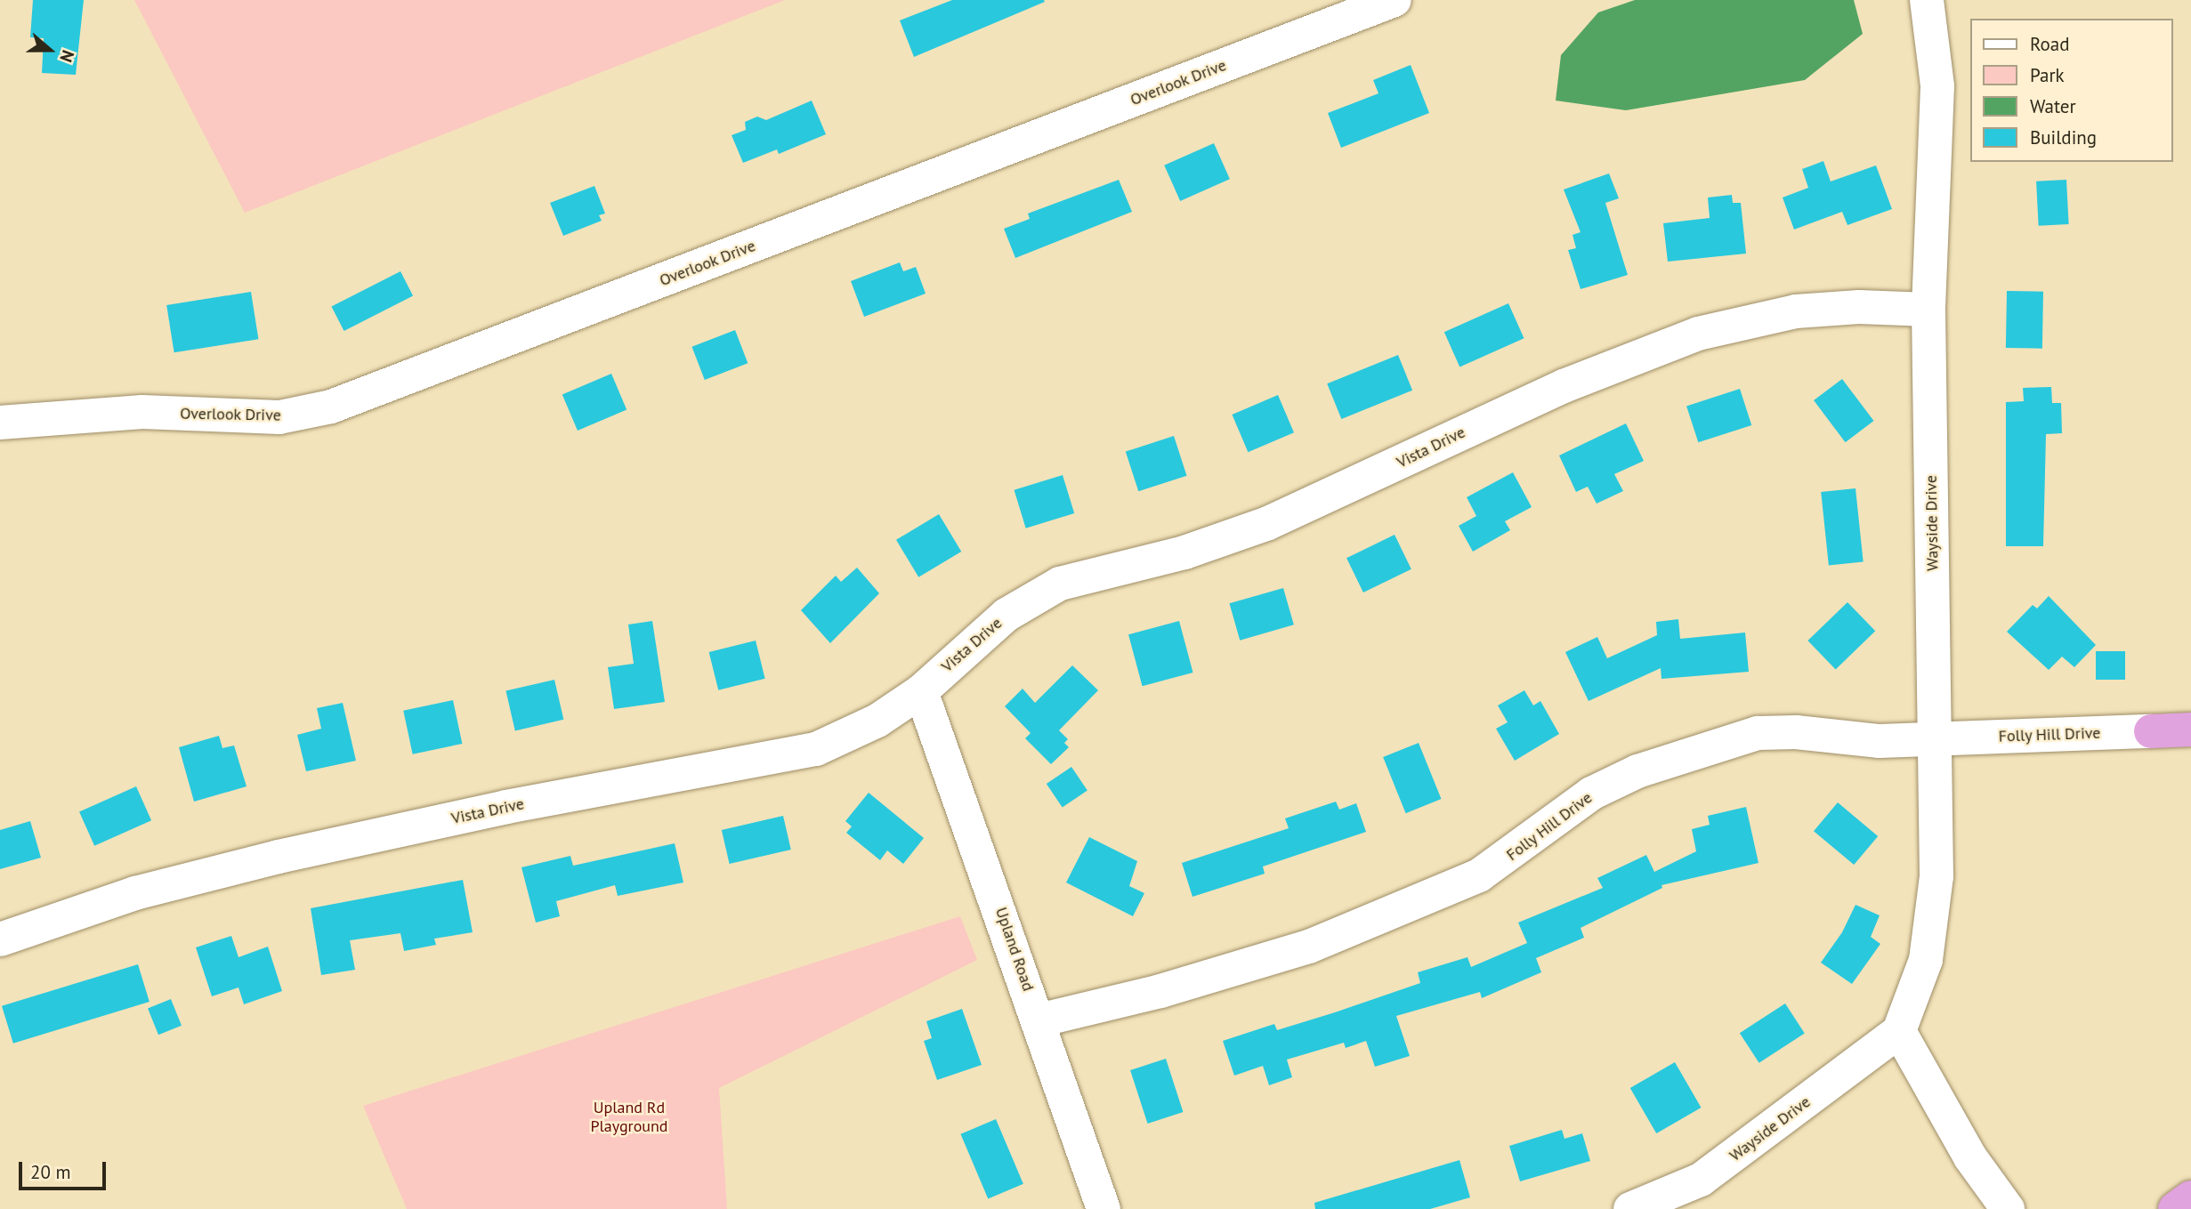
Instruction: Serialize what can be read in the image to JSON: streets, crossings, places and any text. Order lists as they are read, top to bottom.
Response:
{
  "streets": {
    "street": [
      "Overlook Drive",
      "Vista Drive",
      "Wayside Drive",
      "Folly Hill Drive",
      "Upland Road"
    ]
  },
  "crossings": [
    ["Vista Drive", "Wayside Drive"],
    ["Vista Drive", "Upland Road"],
    ["Wayside Drive", "Folly Hill Drive"],
    ["Folly Hill Drive", "Upland Road"]
  ],
  "parks": ["Upland Rd Playground"],
  "legend": [
    "Road",
    "Park",
    "Water",
    "Building"
  ],
  "scale_bar": "20 m",
  "north": "right"
}
